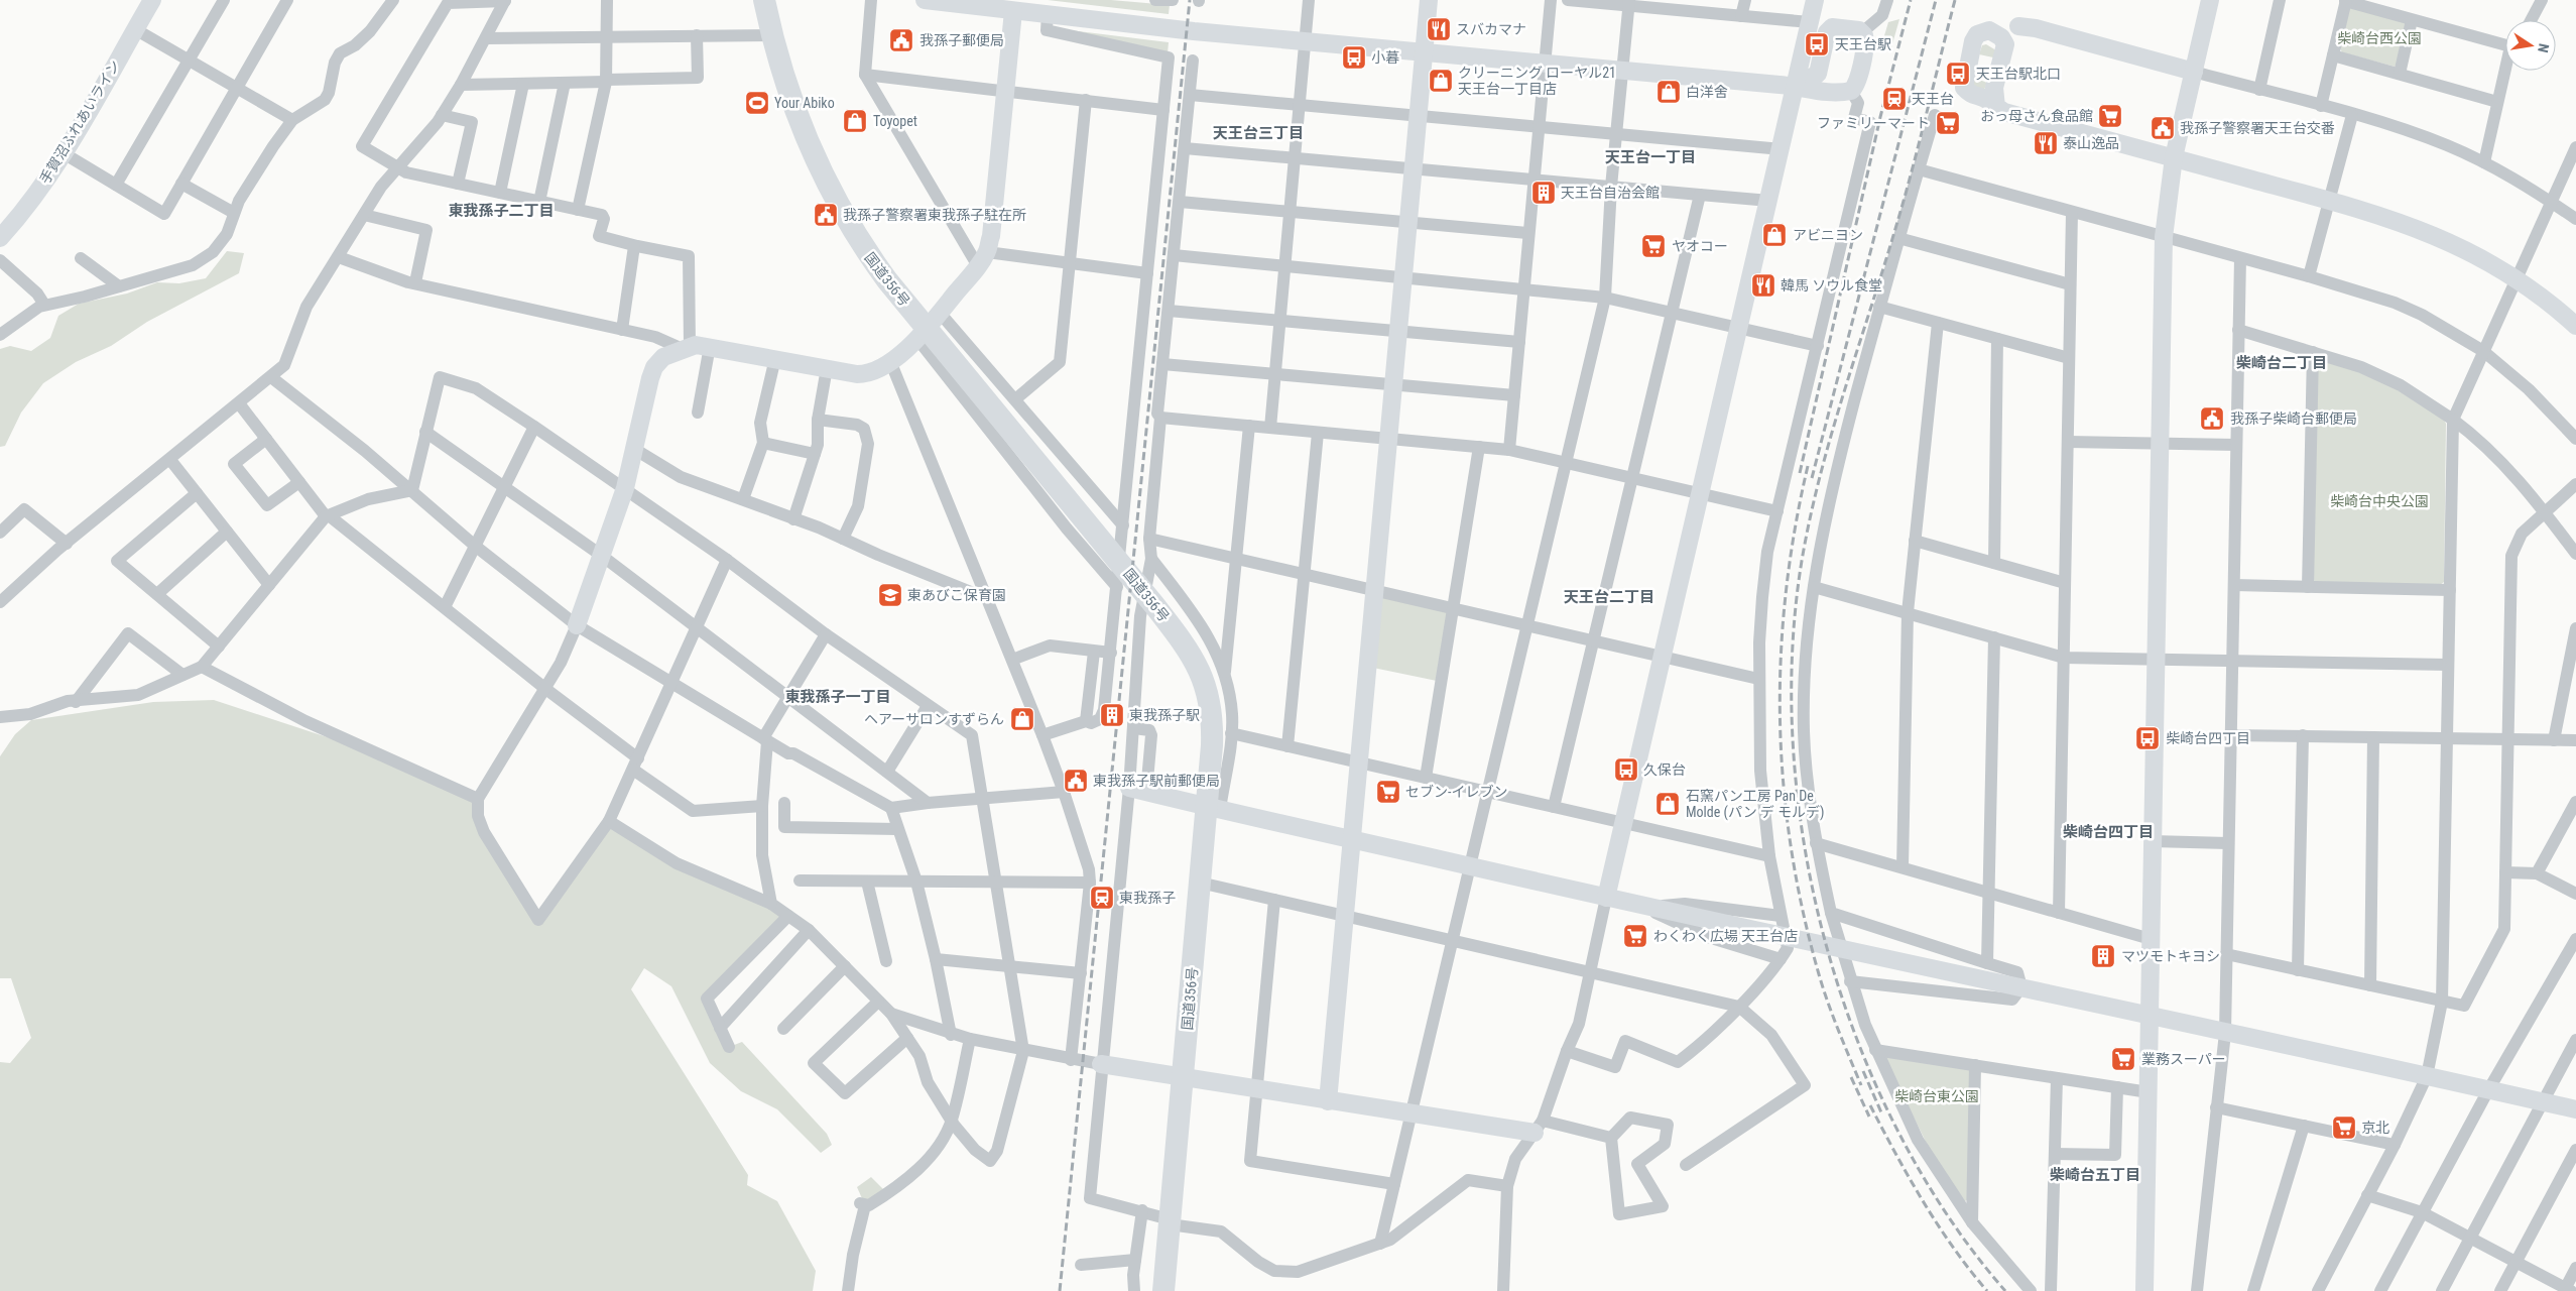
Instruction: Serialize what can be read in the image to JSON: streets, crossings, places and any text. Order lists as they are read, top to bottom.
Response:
{
  "streets": {
    "highway": ["国道356号"],
    "street": ["手賀沼ふれあいライン"]
  },
  "districts": [
    "天王台三丁目",
    "天王台一丁目",
    "東我孫子二丁目",
    "柴崎台二丁目",
    "天王台二丁目",
    "東我孫子一丁目",
    "柴崎台四丁目",
    "柴崎台五丁目"
  ],
  "parks": ["柴崎台西公園", "柴崎台中央公園", "柴崎台東公園"],
  "places": {
    "restaurant": ["スバカマナ", "泰山逸品", "韓馬 ソウル食堂"],
    "public building": [
      "我孫子郵便局",
      "我孫子警察署天王台交番",
      "我孫子警察署東我孫子駐在所",
      "我孫子柴崎台郵便局",
      "東我孫子駅前郵便局"
    ],
    "bus stop": [
      "天王台駅",
      "小暮",
      "天王台駅北口",
      "柴崎台四丁目",
      "久保台"
    ],
    "shop": [
      "クリーニング ローヤル21 天王台一丁目店",
      "白洋舍",
      "Toyopet",
      "アビニヨン",
      "ヘアーサロンすずらん",
      "石窯パン工房 Pan De Molde (パン デ モルデ)"
    ],
    "station": ["天王台", "東我孫子"],
    "sports": ["Your Abiko"],
    "supermarket": [
      "おっ母さん食品館",
      "ファミリーマート",
      "ヤオコー",
      "セブン-イレブン",
      "わくわく広場 天王台店",
      "業務スーパー",
      "京北"
    ],
    "building": ["天王台自治会館", "東我孫子駅", "マツモトキヨシ"],
    "school or university": ["東あびこ保育園"]
  },
  "north": "right"
}
